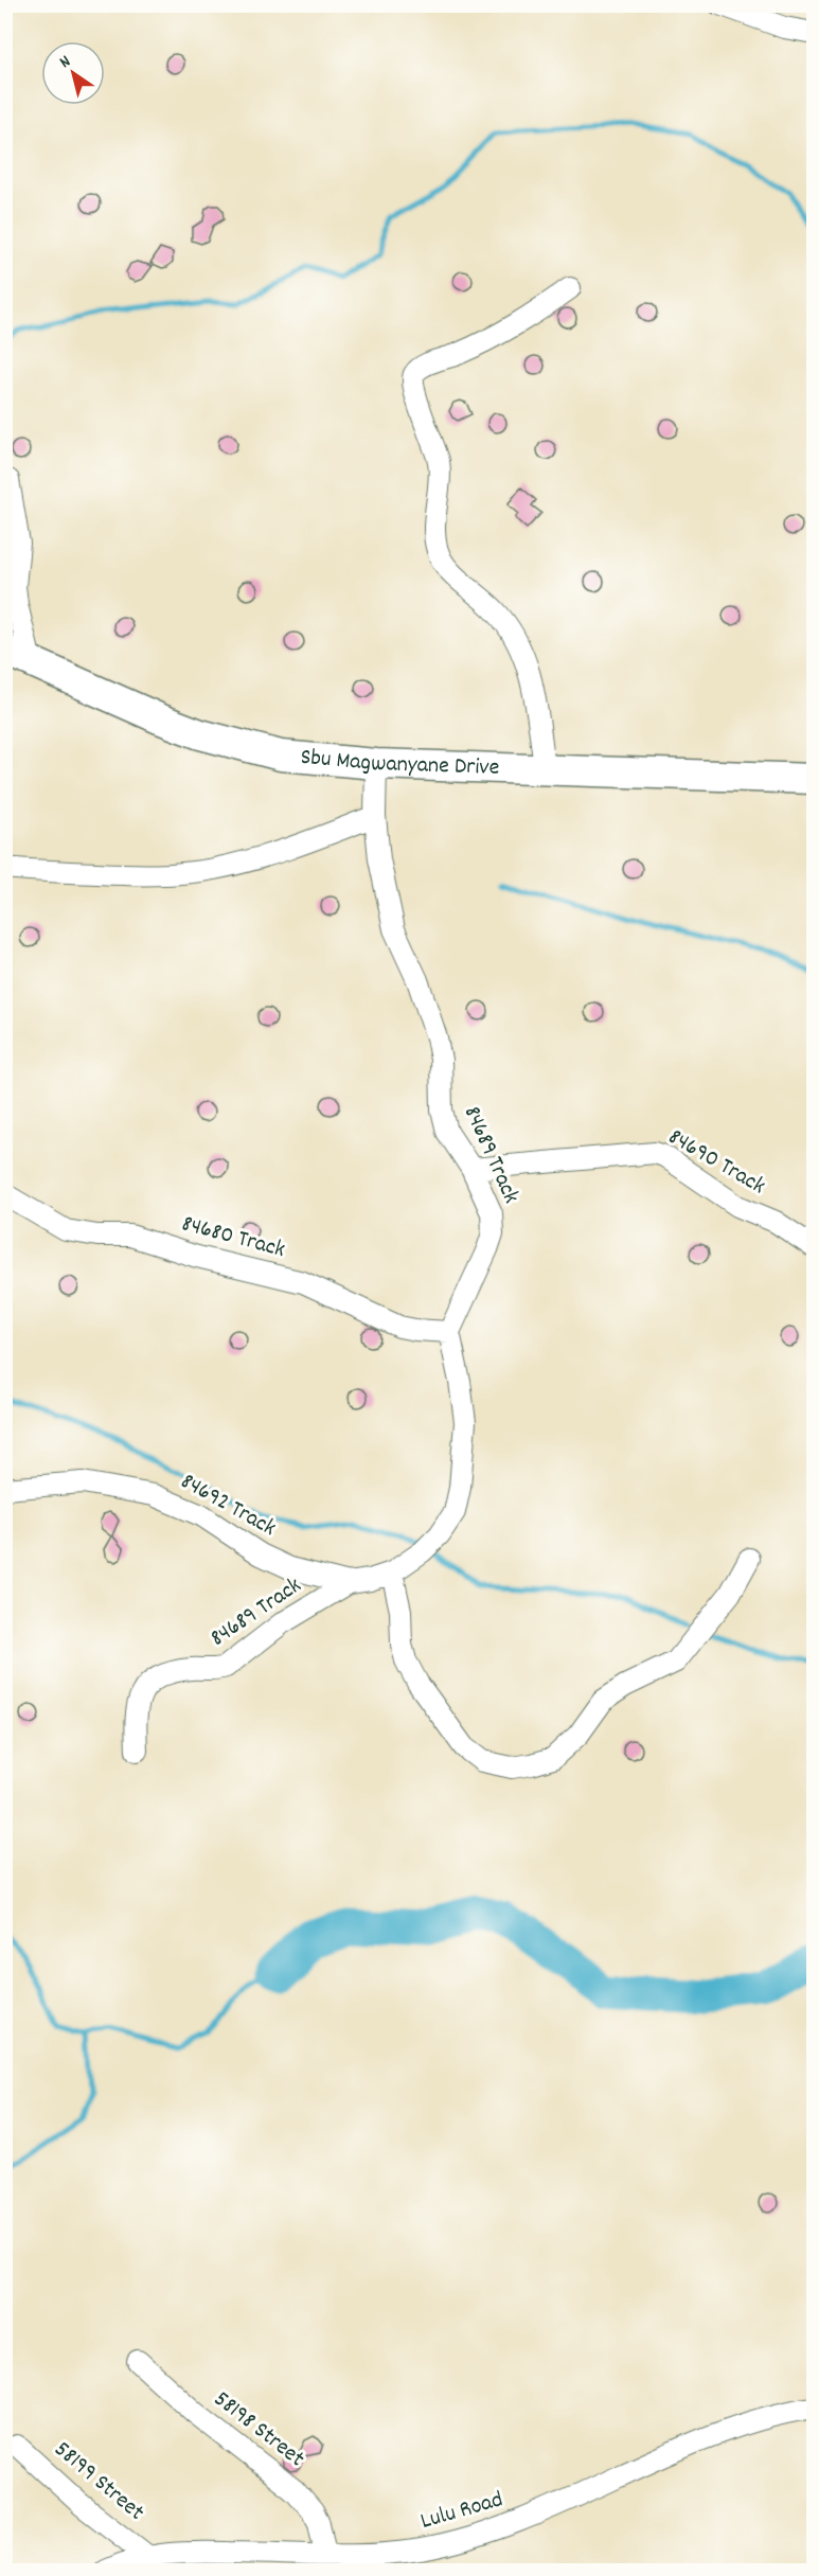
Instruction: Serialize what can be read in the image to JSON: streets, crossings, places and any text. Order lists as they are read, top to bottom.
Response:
{
  "streets": {
    "main road": ["Sbu Magwanyane Drive"],
    "street": [
      "84689 Track",
      "84690 Track",
      "84680 Track",
      "84692 Track",
      "58198 Street",
      "58199 Street",
      "Lulu Road"
    ]
  },
  "crossings": [
    ["Sbu Magwanyane Drive", "84689 Track"],
    ["84689 Track", "84690 Track"],
    ["84689 Track", "84680 Track"],
    ["84689 Track", "84692 Track"],
    ["58198 Street", "Lulu Road"],
    ["58199 Street", "Lulu Road"]
  ],
  "north": "top left"
}
